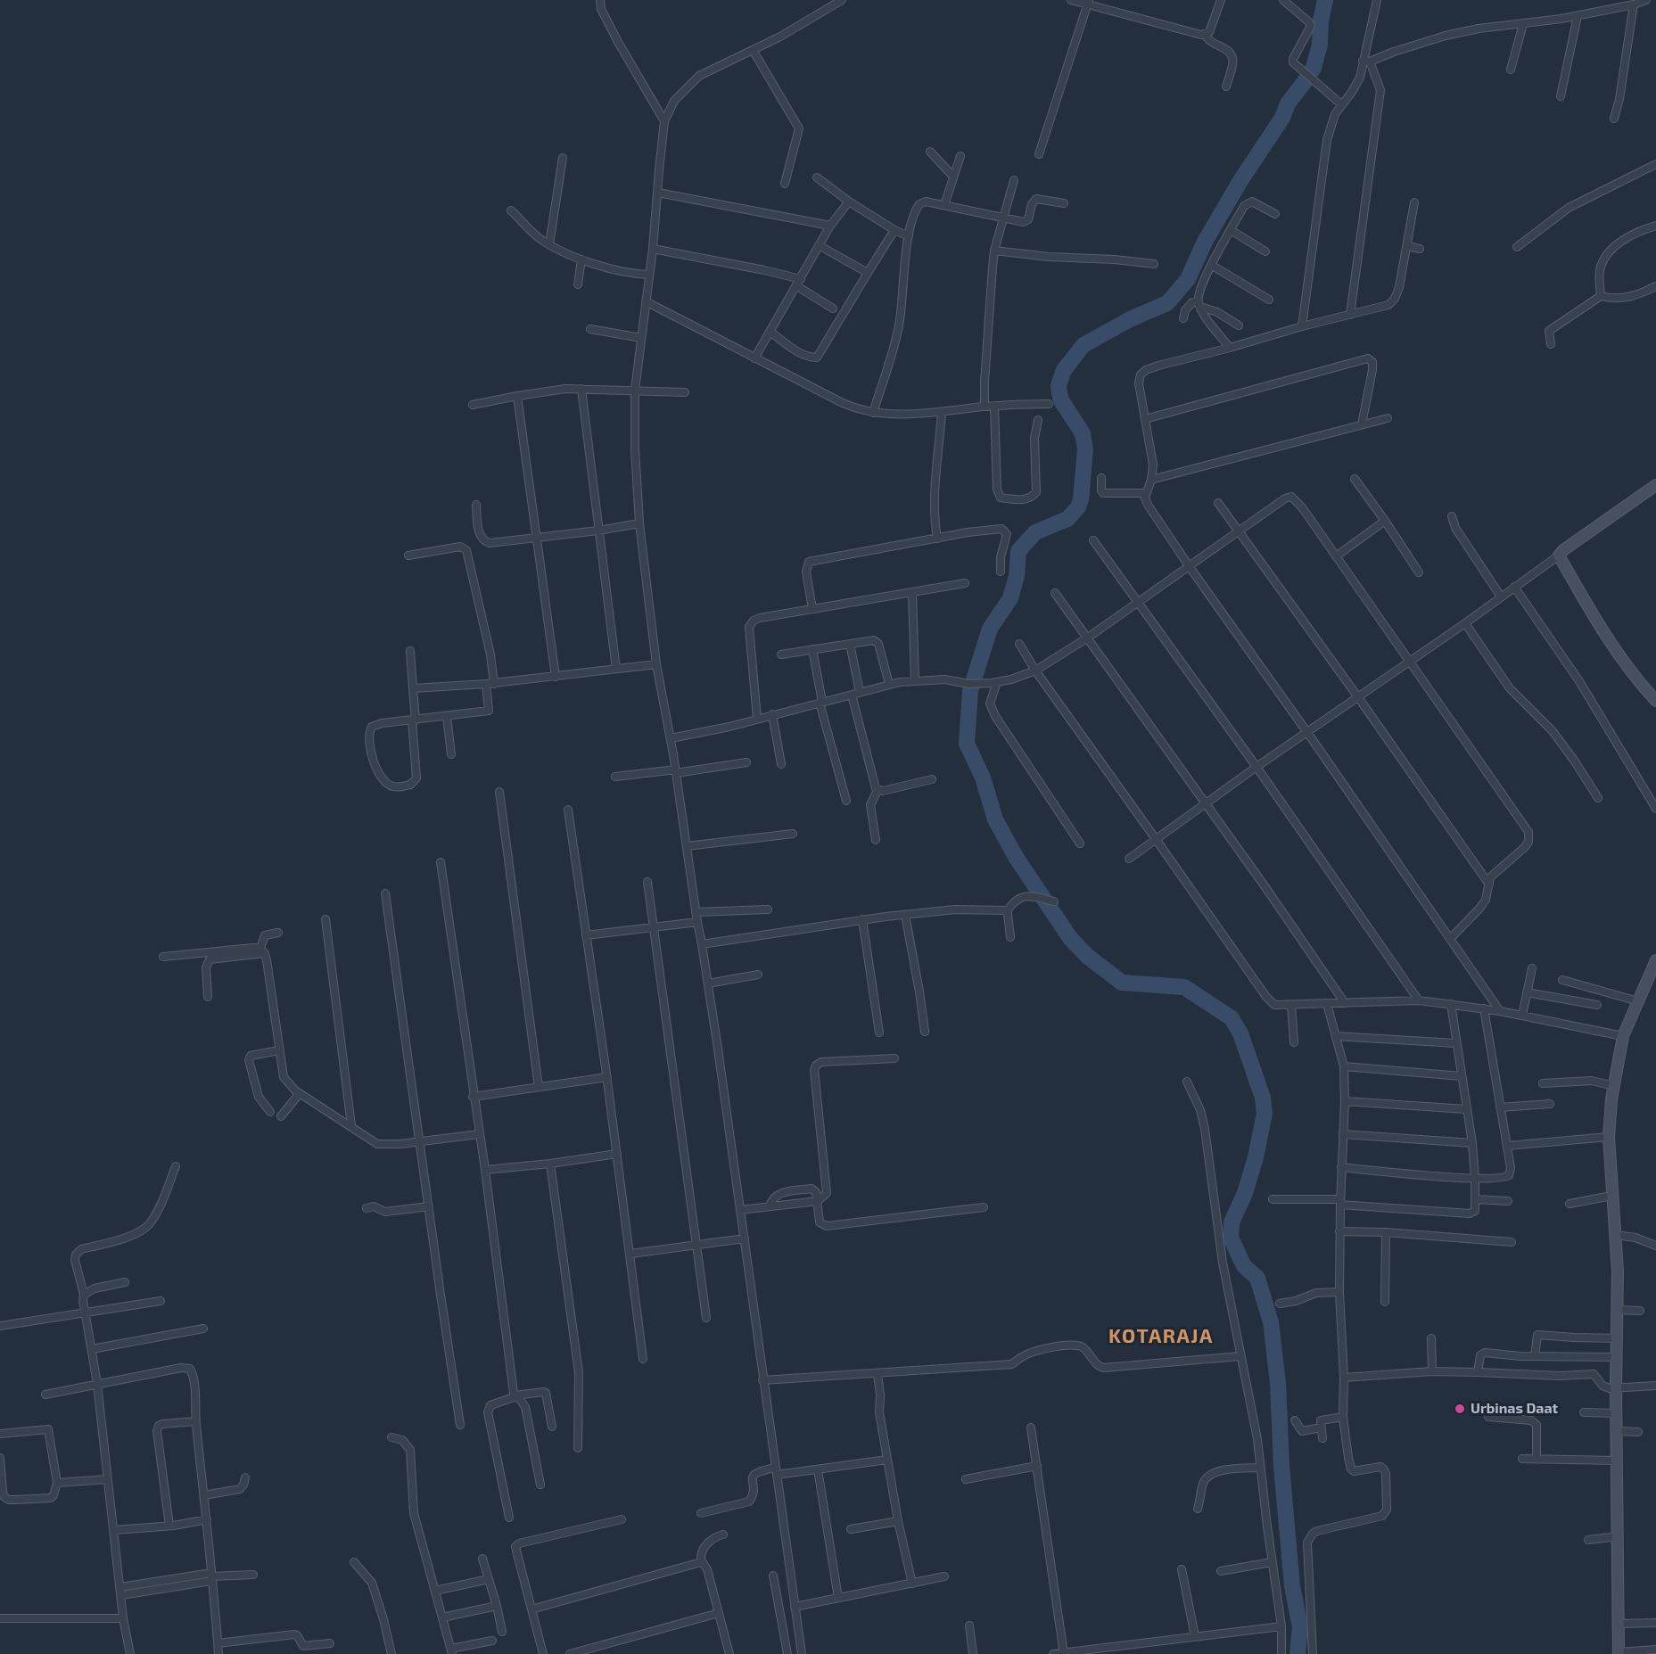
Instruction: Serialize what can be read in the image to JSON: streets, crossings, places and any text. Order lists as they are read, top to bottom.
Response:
{
  "districts": ["KOTARAJA"],
  "places": ["Urbinas Daat"]
}
